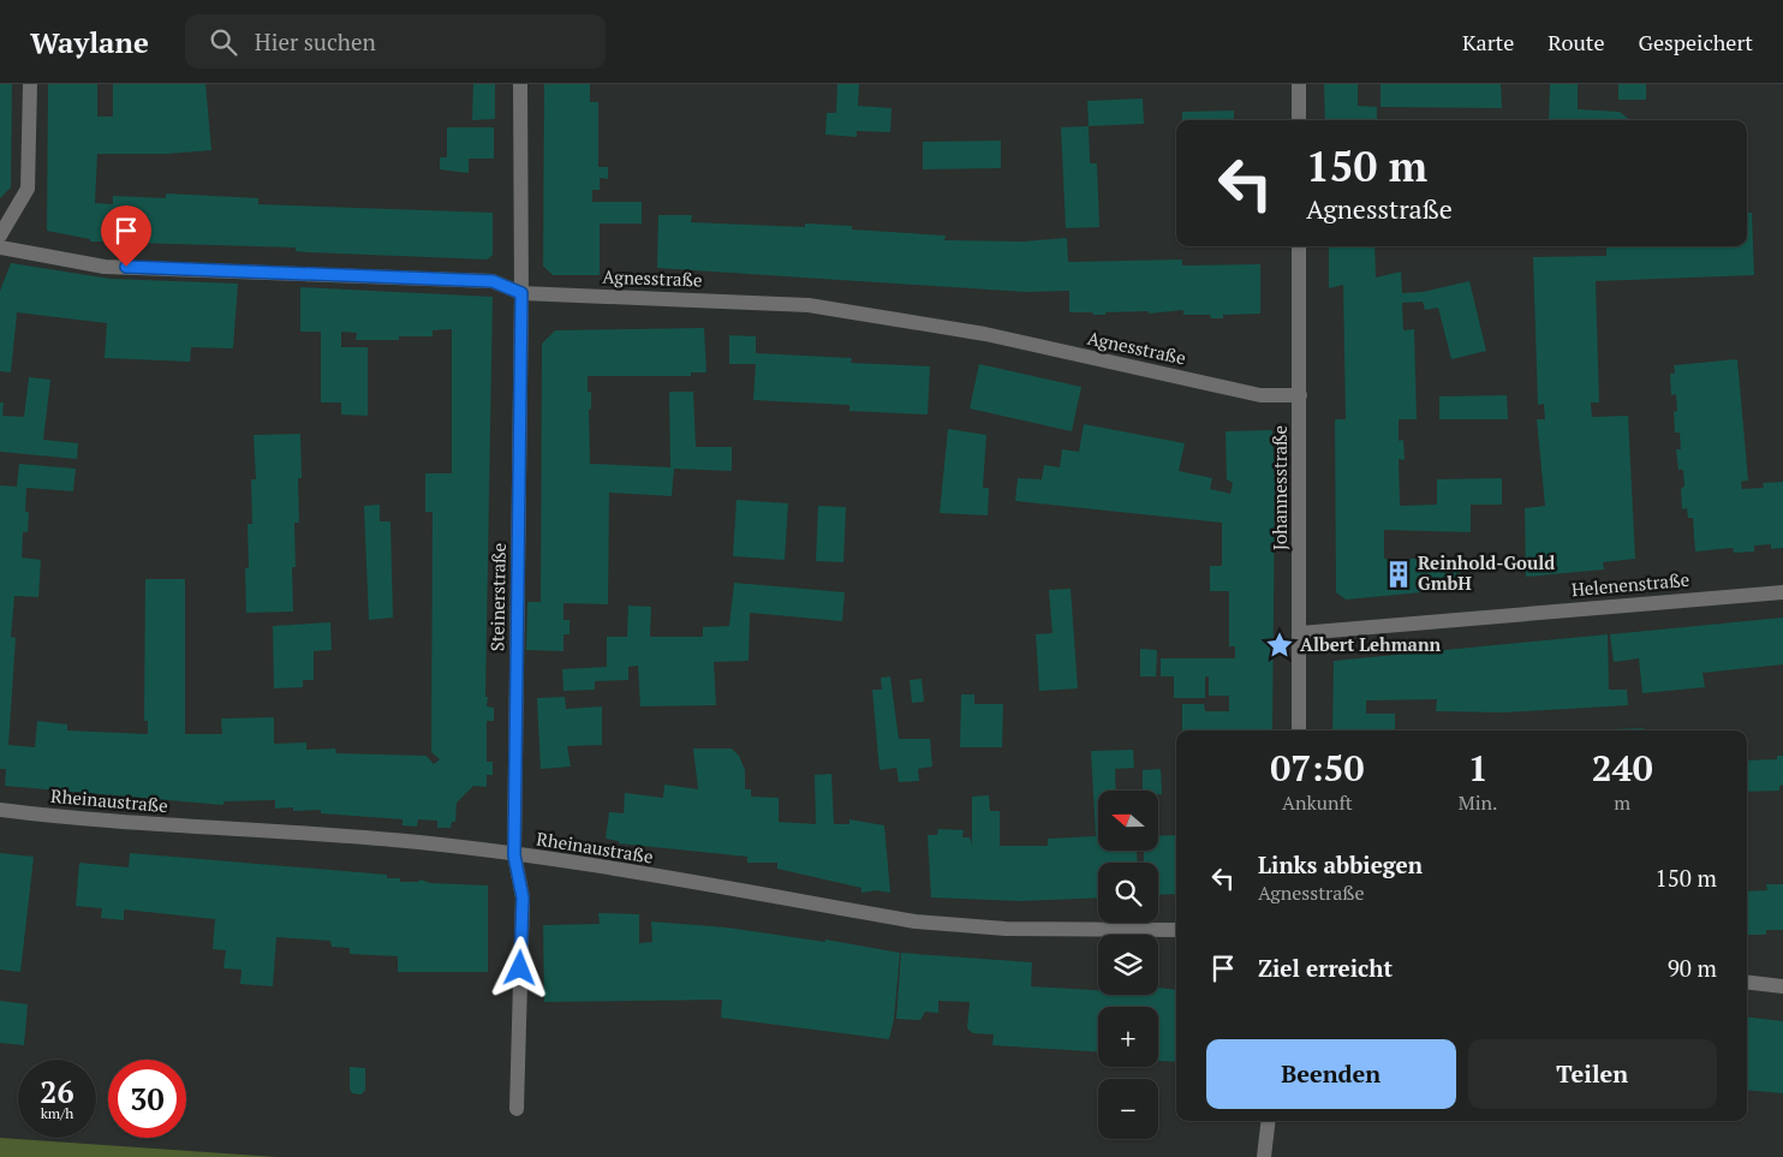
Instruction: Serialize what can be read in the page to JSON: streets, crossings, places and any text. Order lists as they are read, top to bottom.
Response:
{
  "streets": {
    "street": [
      "Agnesstraße",
      "Johannesstraße",
      "Helenenstraße",
      "Steinerstraße",
      "Rheinaustraße"
    ]
  },
  "crossings": [
    ["Agnesstraße", "Johannesstraße"],
    ["Agnesstraße", "Steinerstraße"],
    ["Johannesstraße", "Helenenstraße"],
    ["Steinerstraße", "Rheinaustraße"]
  ],
  "places": {
    "building": ["Reinhold-Gould GmbH"],
    "place": ["Albert Lehmann"]
  },
  "north": "left",
  "page": {
    "header": "Waylane",
    "search": "Hier suchen",
    "nav": ["Karte", "Route", "Gespeichert"],
    "turn": ["150 m", "Agnesstraße"],
    "eta": [
      "07:50",
      "Ankunft",
      "1",
      "Min.",
      "240",
      "m"
    ],
    "map_buttons": ["+", "−"],
    "list": [
      {
        "name": "Links abbiegen",
        "note": "Agnesstraße",
        "value": "150 m"
      },
      {
        "name": "Ziel erreicht",
        "value": "90 m"
      }
    ],
    "buttons": ["Beenden", "Teilen"],
    "speed": "26 km/h",
    "limit": "30"
  }
}
